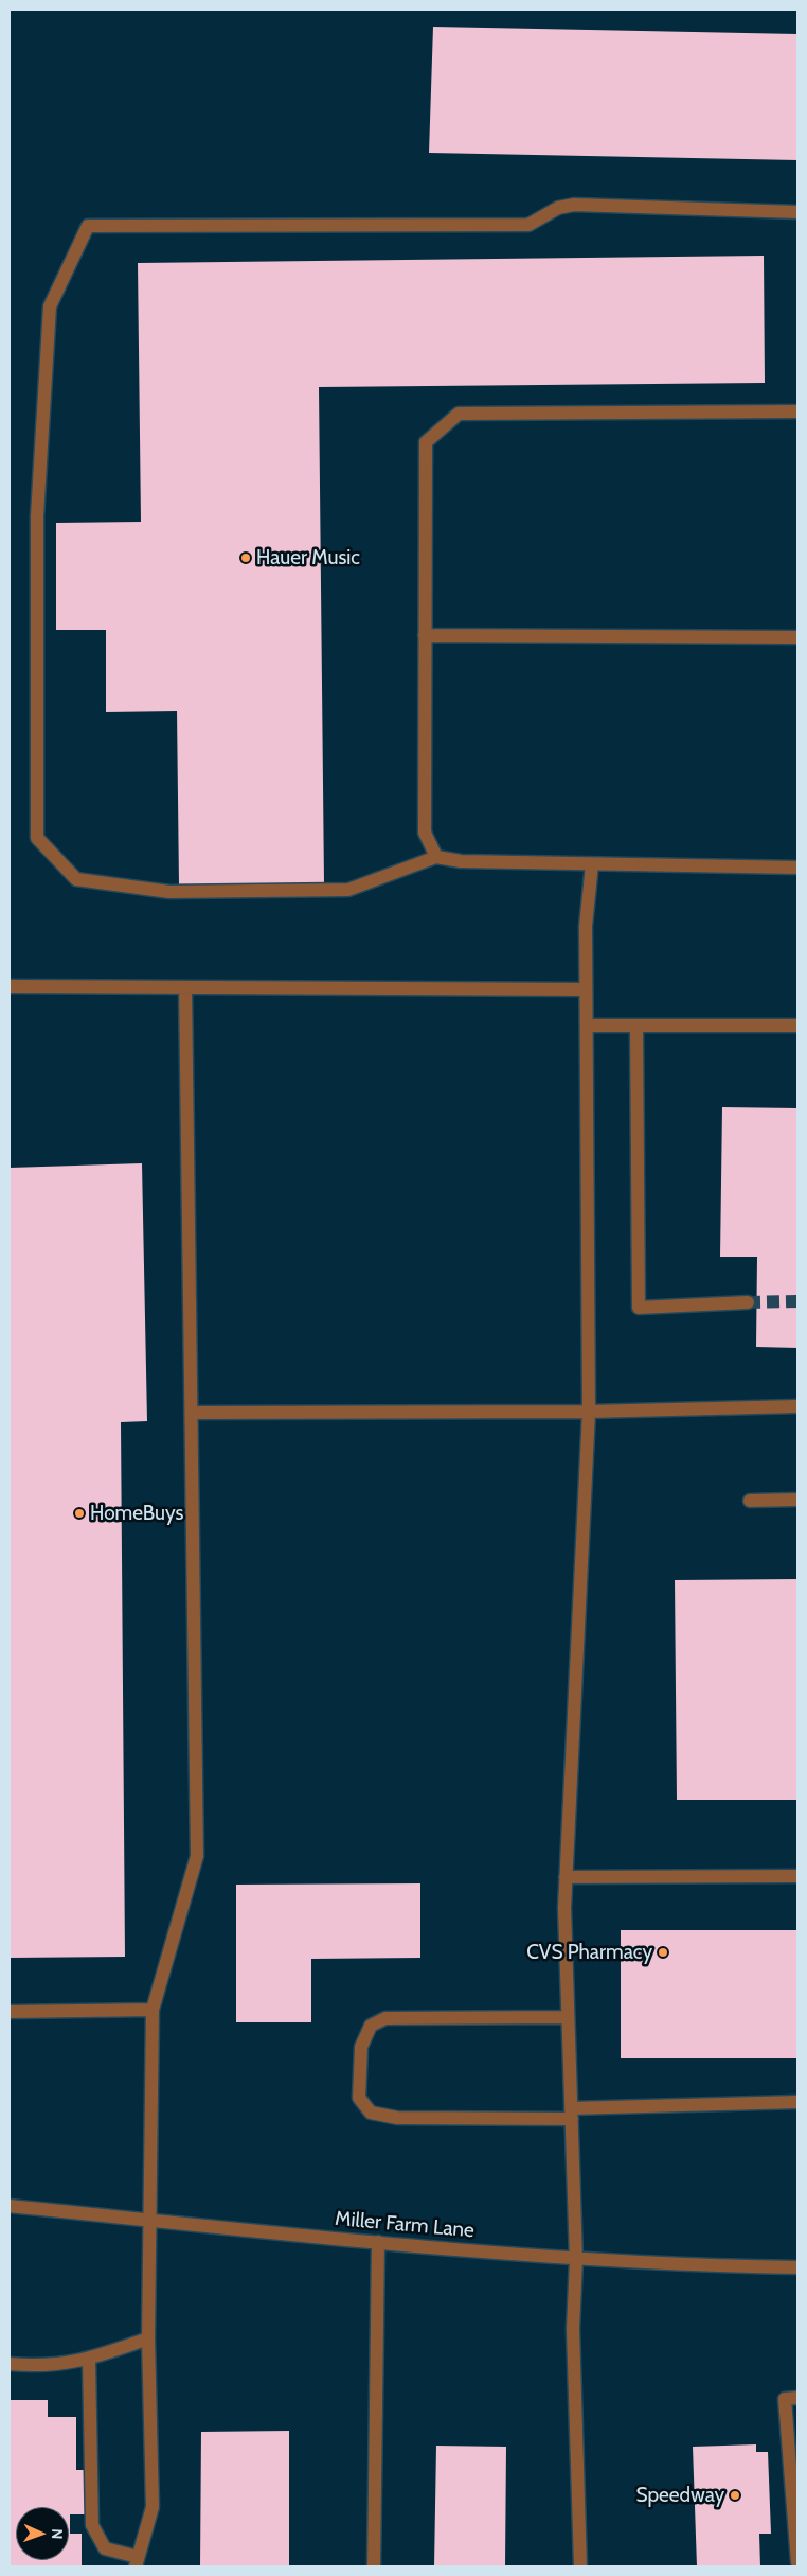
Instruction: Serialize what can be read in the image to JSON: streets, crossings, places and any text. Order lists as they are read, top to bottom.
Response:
{
  "streets": {
    "street": ["Miller Farm Lane"]
  },
  "places": [
    "Hauer Music",
    "HomeBuys",
    "CVS Pharmacy",
    "Speedway"
  ],
  "north": "right"
}
